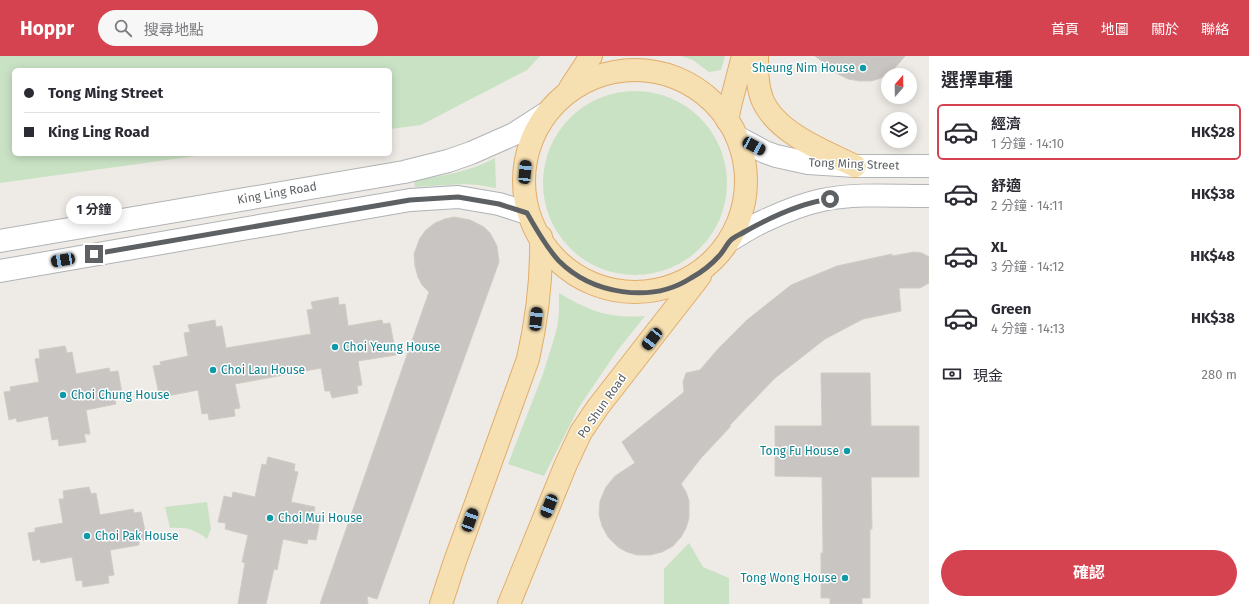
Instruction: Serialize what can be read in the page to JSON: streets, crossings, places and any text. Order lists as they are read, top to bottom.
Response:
{
  "streets": {
    "main road": ["Po Shun Road"],
    "street": ["Tong Ming Street", "King Ling Road"]
  },
  "places": [
    "Sheung Nim House",
    "Choi Yeung House",
    "Choi Lau House",
    "Choi Chung House",
    "Tong Fu House",
    "Choi Mui House",
    "Choi Pak House",
    "Tong Wong House"
  ],
  "north": "top",
  "page": {
    "header": "Hoppr",
    "search": "搜尋地點",
    "nav": [
      "首頁",
      "地圖",
      "關於",
      "聯絡"
    ],
    "heading": "選擇車種",
    "banner": ["Tong Ming Street", "King Ling Road"],
    "list": [
      {
        "name": "經濟",
        "note": "1 分鐘 · 14:10",
        "value": "HK$28"
      },
      {
        "name": "舒適",
        "note": "2 分鐘 · 14:11",
        "value": "HK$38"
      },
      {
        "name": "XL",
        "note": "3 分鐘 · 14:12",
        "value": "HK$48"
      },
      {
        "name": "Green",
        "note": "4 分鐘 · 14:13",
        "value": "HK$38"
      }
    ],
    "bubble": "1 分鐘",
    "pay": ["現金", "280 m"],
    "buttons": "確認"
  }
}
